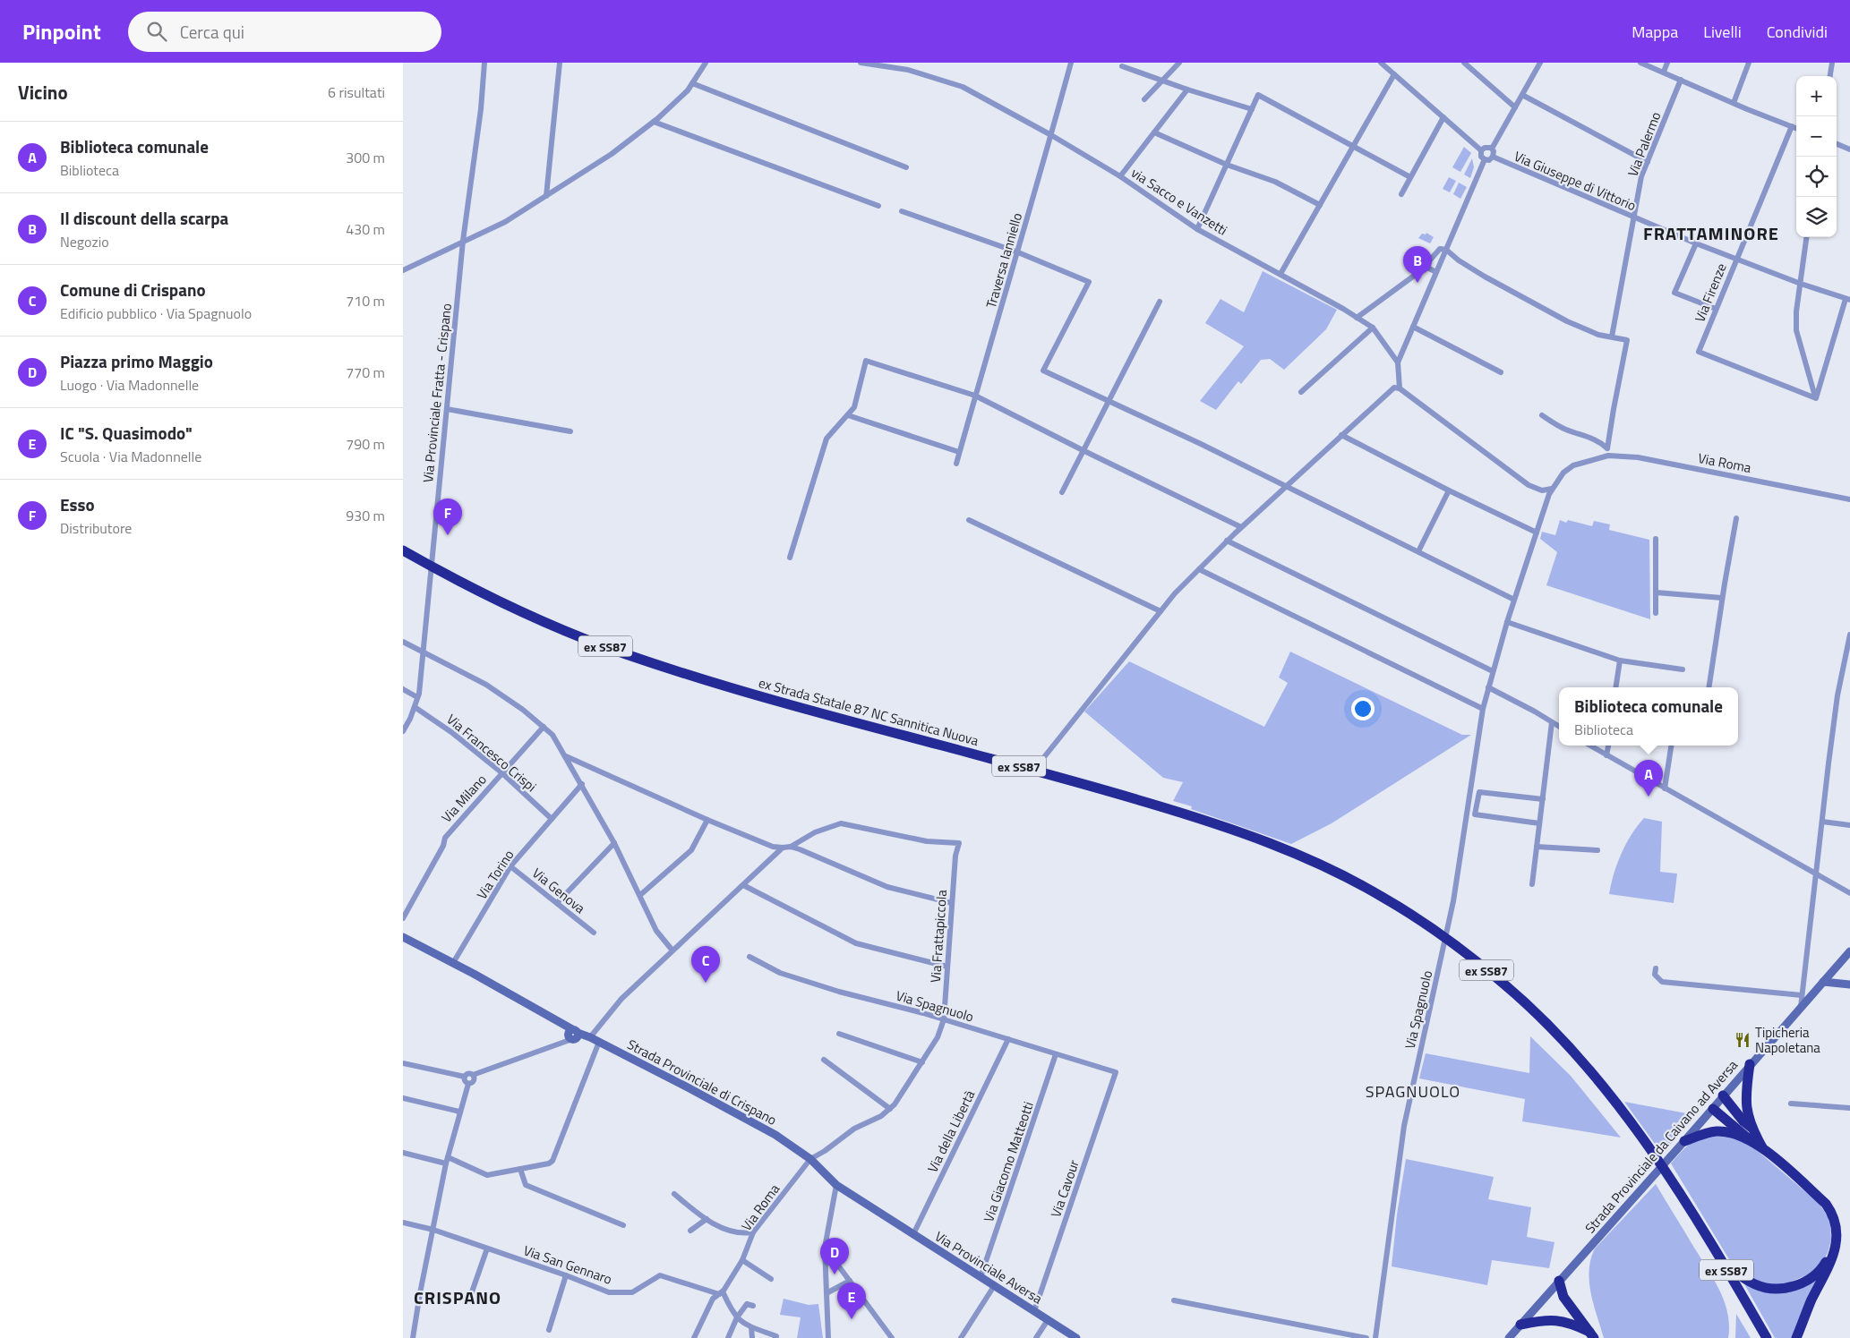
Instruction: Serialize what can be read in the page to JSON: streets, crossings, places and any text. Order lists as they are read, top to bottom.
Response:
{
  "streets": {
    "highway": ["ex SS87", "ex Strada Statale 87 NC Sannitica Nuova"],
    "street": [
      "Via Palermo",
      "Via Giuseppe di Vittorio",
      "via Sacco e Vanzetti",
      "Traversa Ianniello",
      "Via Firenze",
      "Via Provinciale Fratta - Crispano",
      "Via Roma",
      "Via Francesco Crispi",
      "Via Milano",
      "Via Torino",
      "Via Genova",
      "Via Frattapiccola",
      "Via Spagnuolo",
      "Strada Provinciale di Crispano",
      "Via della Libertà",
      "Strada Provinciale da Caivano ad Aversa",
      "Via Giacomo Matteotti",
      "Via Cavour",
      "Via San Gennaro",
      "Via Provinciale Aversa"
    ]
  },
  "crossings": [
    ["Via Palermo", "Via Giuseppe di Vittorio"],
    ["Via Giuseppe di Vittorio", "Via Firenze"],
    ["via Sacco e Vanzetti", "Traversa Ianniello"],
    ["Via Provinciale Fratta - Crispano", "Via Francesco Crispi"],
    ["Via Roma", "Via Frattapiccola"],
    ["Via Roma", "Via Spagnuolo"],
    ["Via Roma", "Strada Provinciale di Crispano"],
    ["Via Roma", "Via San Gennaro"],
    ["Via Francesco Crispi", "Via Milano"],
    ["Via Francesco Crispi", "Via Torino"],
    ["Via Torino", "Via Genova"],
    ["Via Torino", "Strada Provinciale di Crispano"],
    ["Via Frattapiccola", "Via Spagnuolo"],
    ["Via Frattapiccola", "Strada Provinciale di Crispano"],
    ["Via Spagnuolo", "Via della Libertà"],
    ["Via Spagnuolo", "Via Giacomo Matteotti"],
    ["Via Spagnuolo", "Via Cavour"],
    ["Strada Provinciale di Crispano", "Via Provinciale Aversa"],
    ["Via della Libertà", "Via Provinciale Aversa"],
    ["Via Giacomo Matteotti", "Via Provinciale Aversa"],
    ["Via Cavour", "Via Provinciale Aversa"]
  ],
  "districts": ["FRATTAMINORE", "SPAGNUOLO", "CRISPANO"],
  "places": {
    "restaurant": ["Tipicheria Napoletana"]
  },
  "page": {
    "header": "Pinpoint",
    "search": "Cerca qui",
    "nav": ["Mappa", "Livelli", "Condividi"],
    "heading": ["Vicino", "6 risultati"],
    "map_buttons": ["+", "−"],
    "list": [
      {
        "mark": "A",
        "name": "Biblioteca comunale",
        "note": "Biblioteca",
        "value": "300 m"
      },
      {
        "mark": "B",
        "name": "Il discount della scarpa",
        "note": "Negozio",
        "value": "430 m"
      },
      {
        "mark": "C",
        "name": "Comune di Crispano",
        "note": "Edificio pubblico · Via Spagnuolo",
        "value": "710 m"
      },
      {
        "mark": "D",
        "name": "Piazza primo Maggio",
        "note": "Luogo · Via Madonnelle",
        "value": "770 m"
      },
      {
        "mark": "E",
        "name": "IC \"S. Quasimodo\"",
        "note": "Scuola · Via Madonnelle",
        "value": "790 m"
      },
      {
        "mark": "F",
        "name": "Esso",
        "note": "Distributore",
        "value": "930 m"
      }
    ],
    "pins": [
      "B",
      "F",
      "A",
      "C",
      "D",
      "E"
    ],
    "popup": ["Biblioteca comunale", "Biblioteca"]
  }
}
